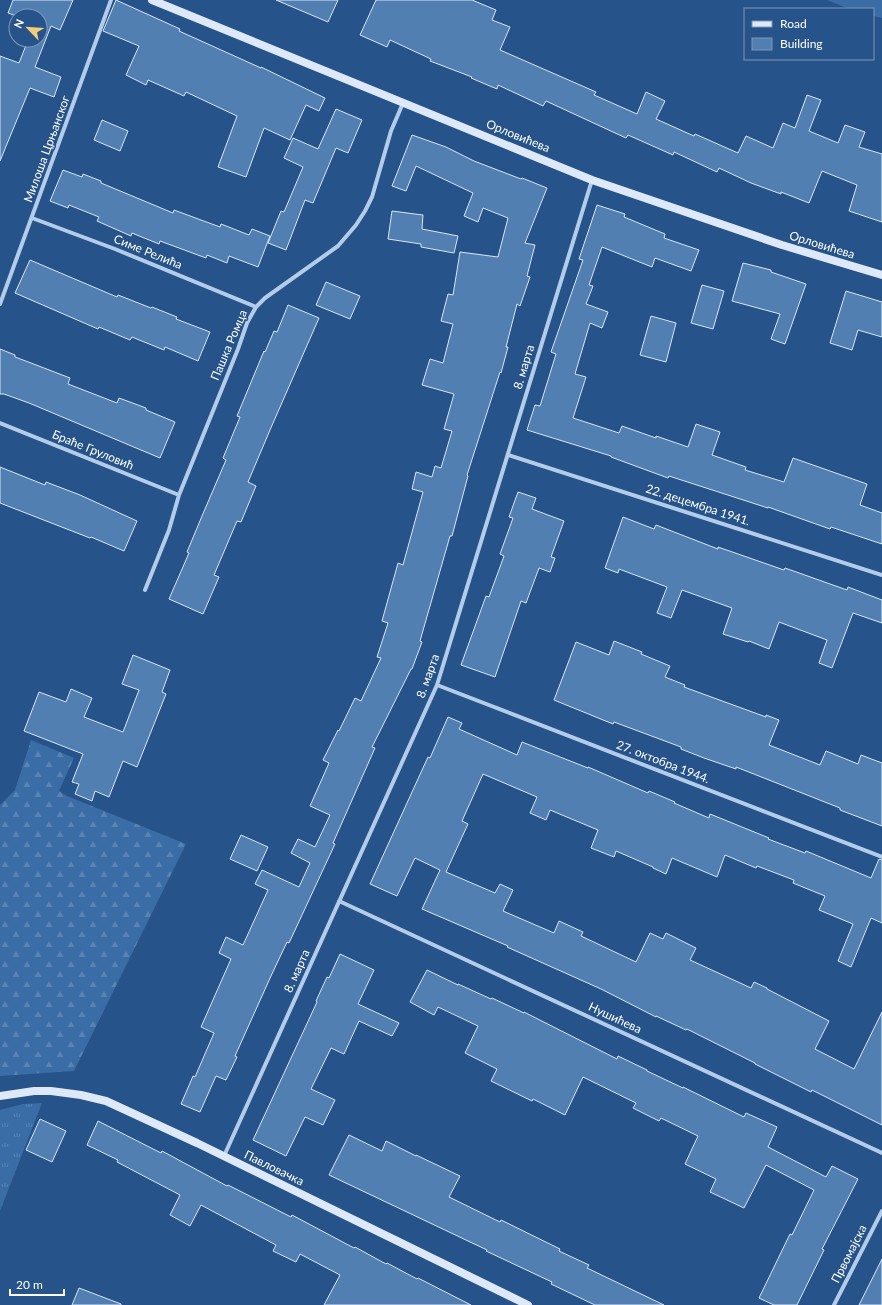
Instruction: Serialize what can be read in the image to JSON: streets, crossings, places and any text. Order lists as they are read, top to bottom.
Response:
{
  "streets": {
    "street": [
      "Орловићева",
      "Милоша Црњанског",
      "Симе Релића",
      "Пашка Ромца",
      "8. марта",
      "Браће Груловић",
      "22. децембра 1941.",
      "27. октобра 1944.",
      "Нушићева",
      "Павловачка",
      "Првомајска"
    ]
  },
  "crossings": [
    ["Орловићева", "Пашка Ромца"],
    ["Орловићева", "8. марта"],
    ["Милоша Црњанског", "Симе Релића"],
    ["Симе Релића", "Пашка Ромца"],
    ["Пашка Ромца", "Браће Груловић"],
    ["8. марта", "22. децембра 1941."],
    ["8. марта", "27. октобра 1944."],
    ["8. марта", "Нушићева"],
    ["8. марта", "Павловачка"]
  ],
  "legend": ["Road", "Building"],
  "scale_bar": "20 m",
  "north": "top left"
}
